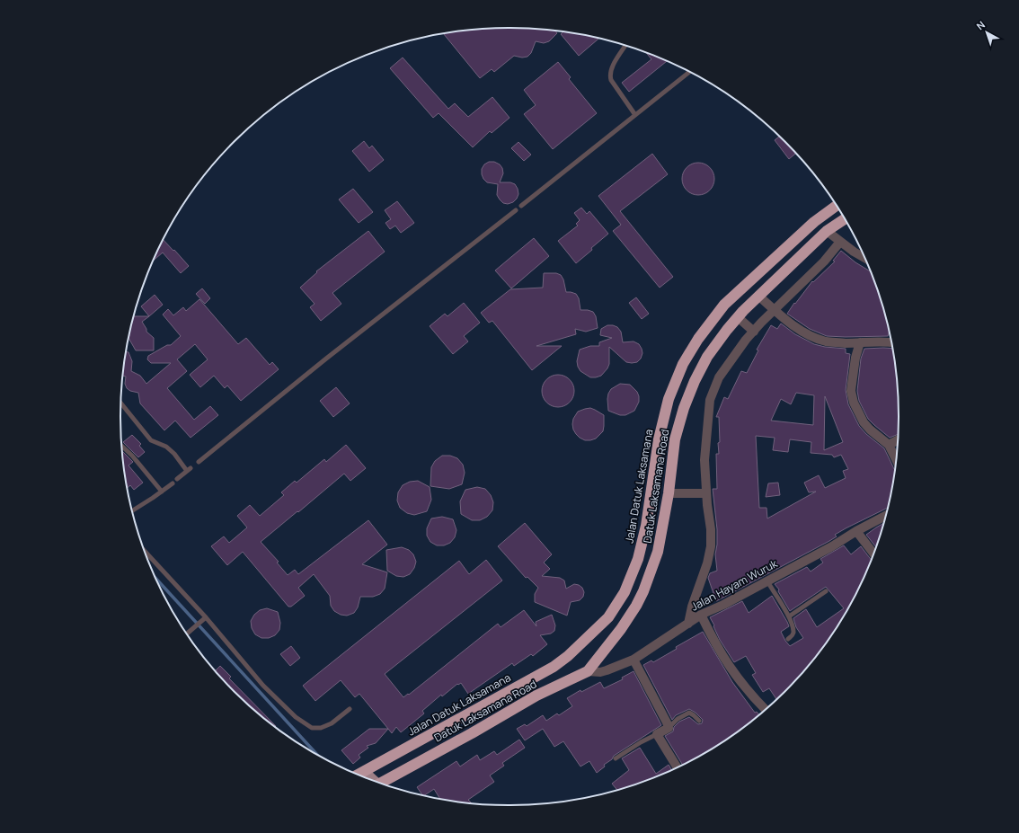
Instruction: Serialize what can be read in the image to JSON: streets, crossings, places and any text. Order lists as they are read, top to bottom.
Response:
{
  "streets": {
    "highway": ["Jalan Datuk Laksamana", "Datuk Laksamana Road"],
    "street": ["Jalan Hayam Wuruk"]
  },
  "crossings": [
    ["Datuk Laksamana Road", "Jalan Hayam Wuruk"]
  ],
  "north": "top left"
}
